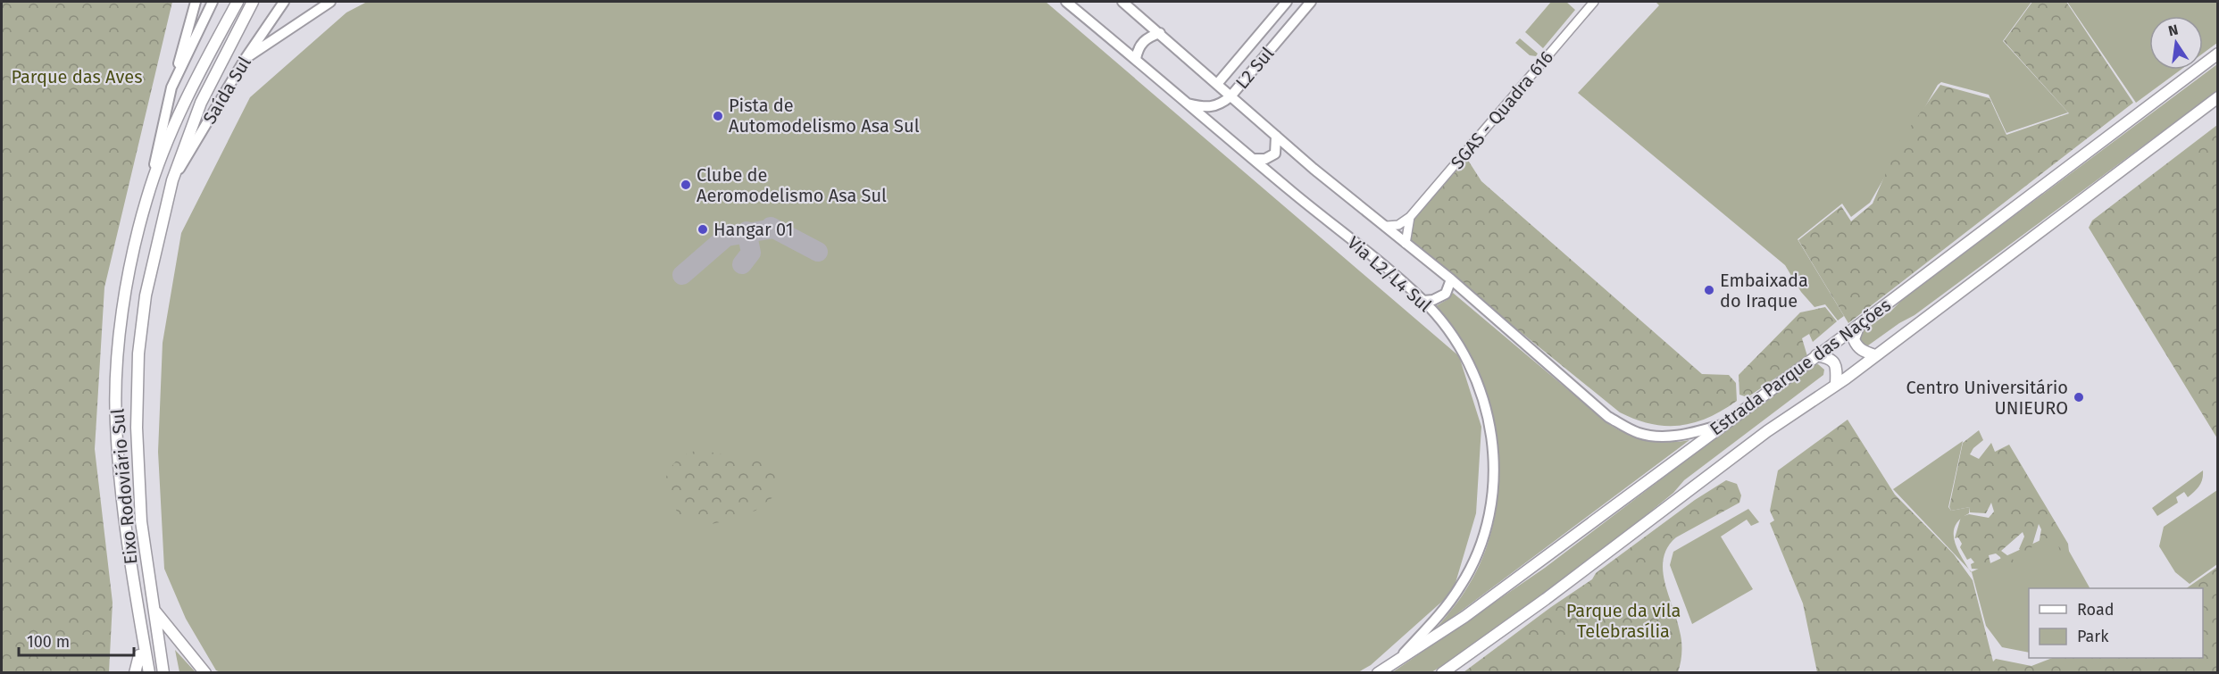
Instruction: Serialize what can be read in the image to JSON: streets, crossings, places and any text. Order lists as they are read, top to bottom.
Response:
{
  "streets": {
    "highway": ["Estrada Parque das Nações", "Eixo Rodoviário Sul"],
    "main road": ["L2 Sul", "Saída Sul", "Via L2/L4 Sul"],
    "street": ["SGAS - Quadra 616"]
  },
  "crossings": [
    ["L2 Sul", "Via L2/L4 Sul"],
    ["Saída Sul", "Eixo Rodoviário Sul"],
    ["SGAS - Quadra 616", "Via L2/L4 Sul"],
    ["Via L2/L4 Sul", "Estrada Parque das Nações"]
  ],
  "parks": ["Parque das Aves", "Parque da vila Telebrasília"],
  "places": [
    "Pista de Automodelismo Asa Sul",
    "Clube de Aeromodelismo Asa Sul",
    "Hangar 01",
    "Embaixada do Iraque",
    "Centro Universitário UNIEURO"
  ],
  "legend": ["Road", "Park"],
  "scale_bar": "100 m",
  "north": "top"
}
